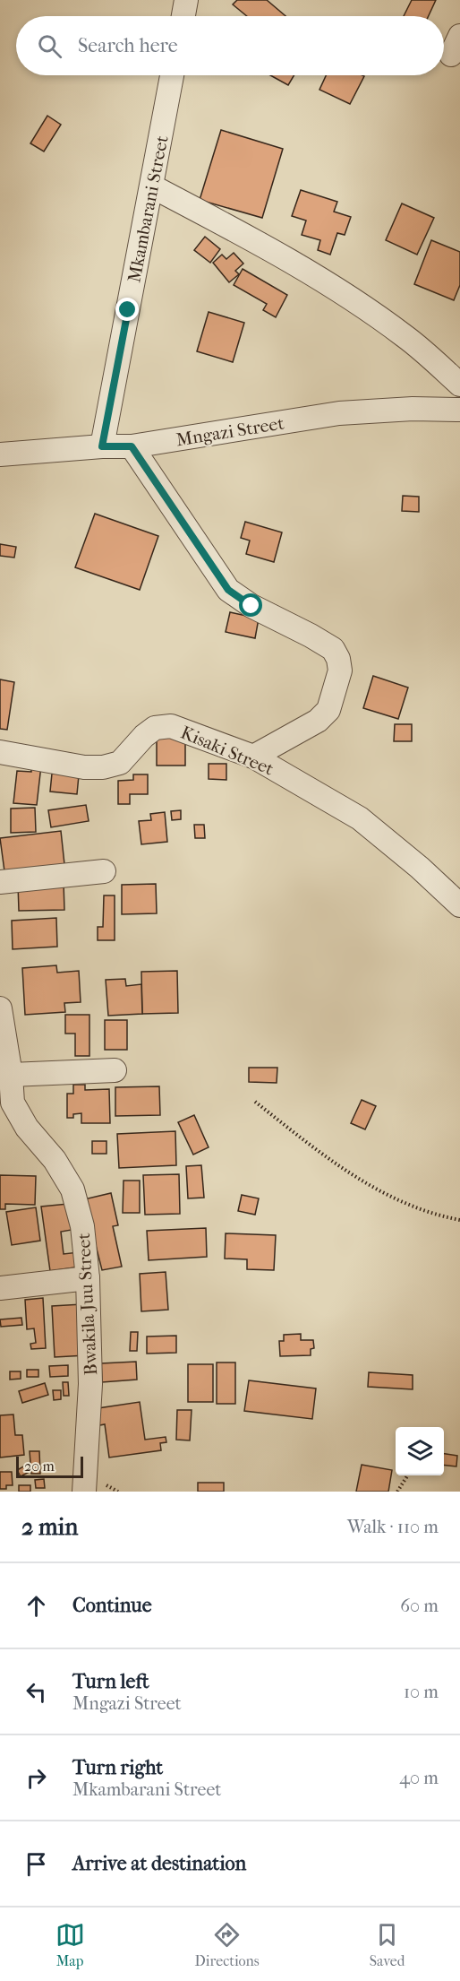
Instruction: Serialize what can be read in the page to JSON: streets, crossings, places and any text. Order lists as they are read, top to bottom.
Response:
{
  "streets": {
    "street": [
      "Mkambarani Street",
      "Mngazi Street",
      "Kisaki Street",
      "Bwakila Juu Street"
    ]
  },
  "crossings": [
    ["Mkambarani Street", "Mngazi Street"]
  ],
  "scale_bar": "20 m",
  "page": {
    "search": "Search here",
    "scale": "20 m",
    "heading": ["2 min", "Walk · 110 m"],
    "list": [
      ["Continue", "60 m"],
      ["Turn left", "Mngazi Street", "10 m"],
      ["Turn right", "Mkambarani Street", "40 m"],
      "Arrive at destination"
    ],
    "nav": ["Map", "Directions", "Saved"]
  }
}
